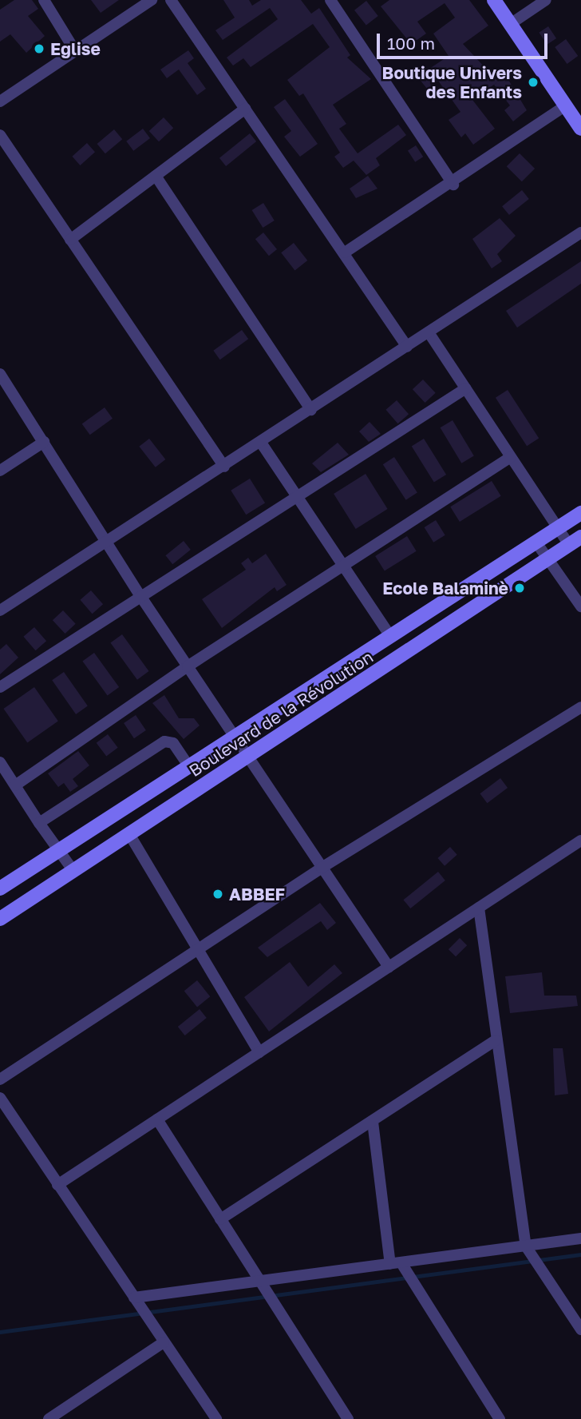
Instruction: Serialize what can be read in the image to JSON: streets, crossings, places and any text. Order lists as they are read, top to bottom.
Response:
{
  "streets": {
    "main road": ["Boulevard de la Révolution"]
  },
  "places": [
    "Eglise",
    "Boutique Univers des Enfants",
    "Ecole Balaminè",
    "ABBEF"
  ],
  "scale_bar": "100 m"
}
